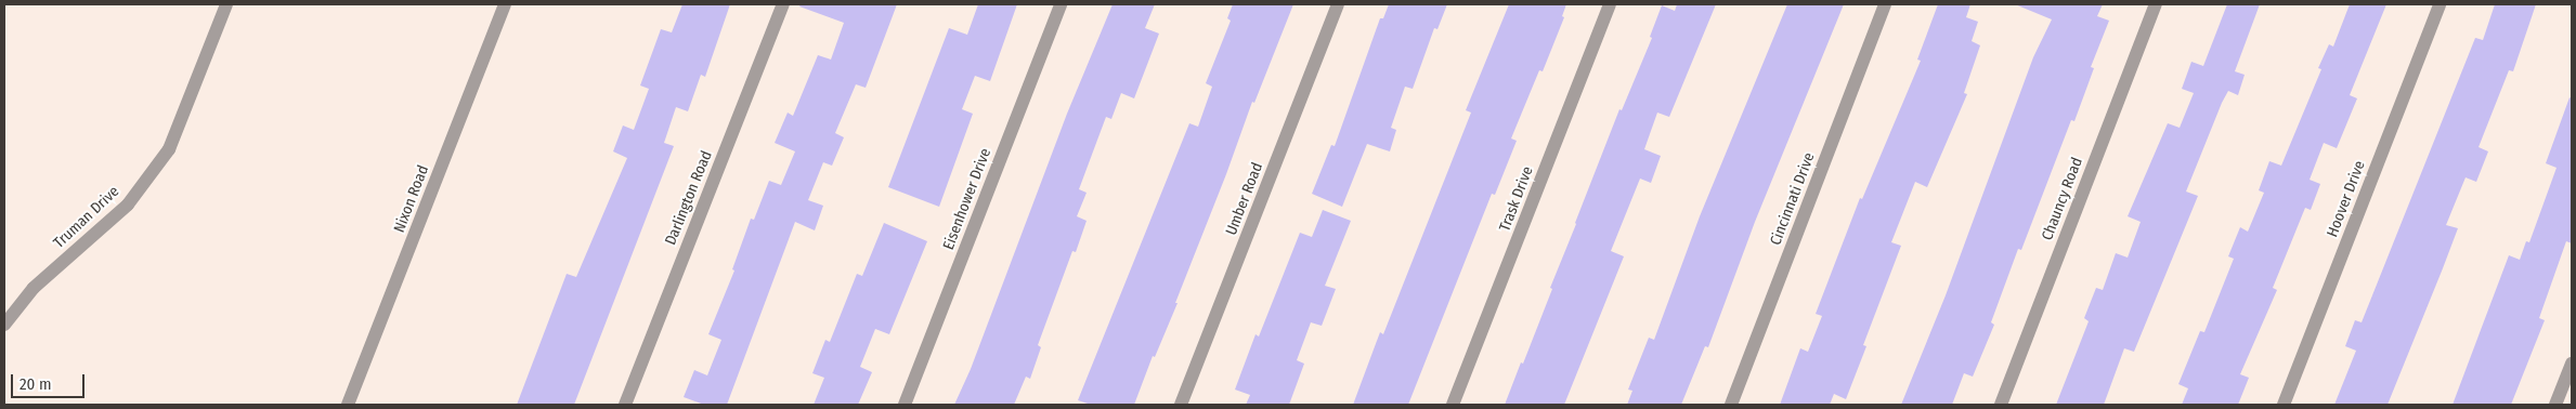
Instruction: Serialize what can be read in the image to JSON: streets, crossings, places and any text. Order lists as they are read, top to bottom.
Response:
{
  "streets": {
    "street": [
      "Darlington Road",
      "Nixon Road",
      "Eisenhower Drive",
      "Umber Road",
      "Trask Drive",
      "Cincinnati Drive",
      "Chauncy Road",
      "Hoover Drive",
      "Truman Drive"
    ]
  },
  "scale_bar": "20 m"
}
